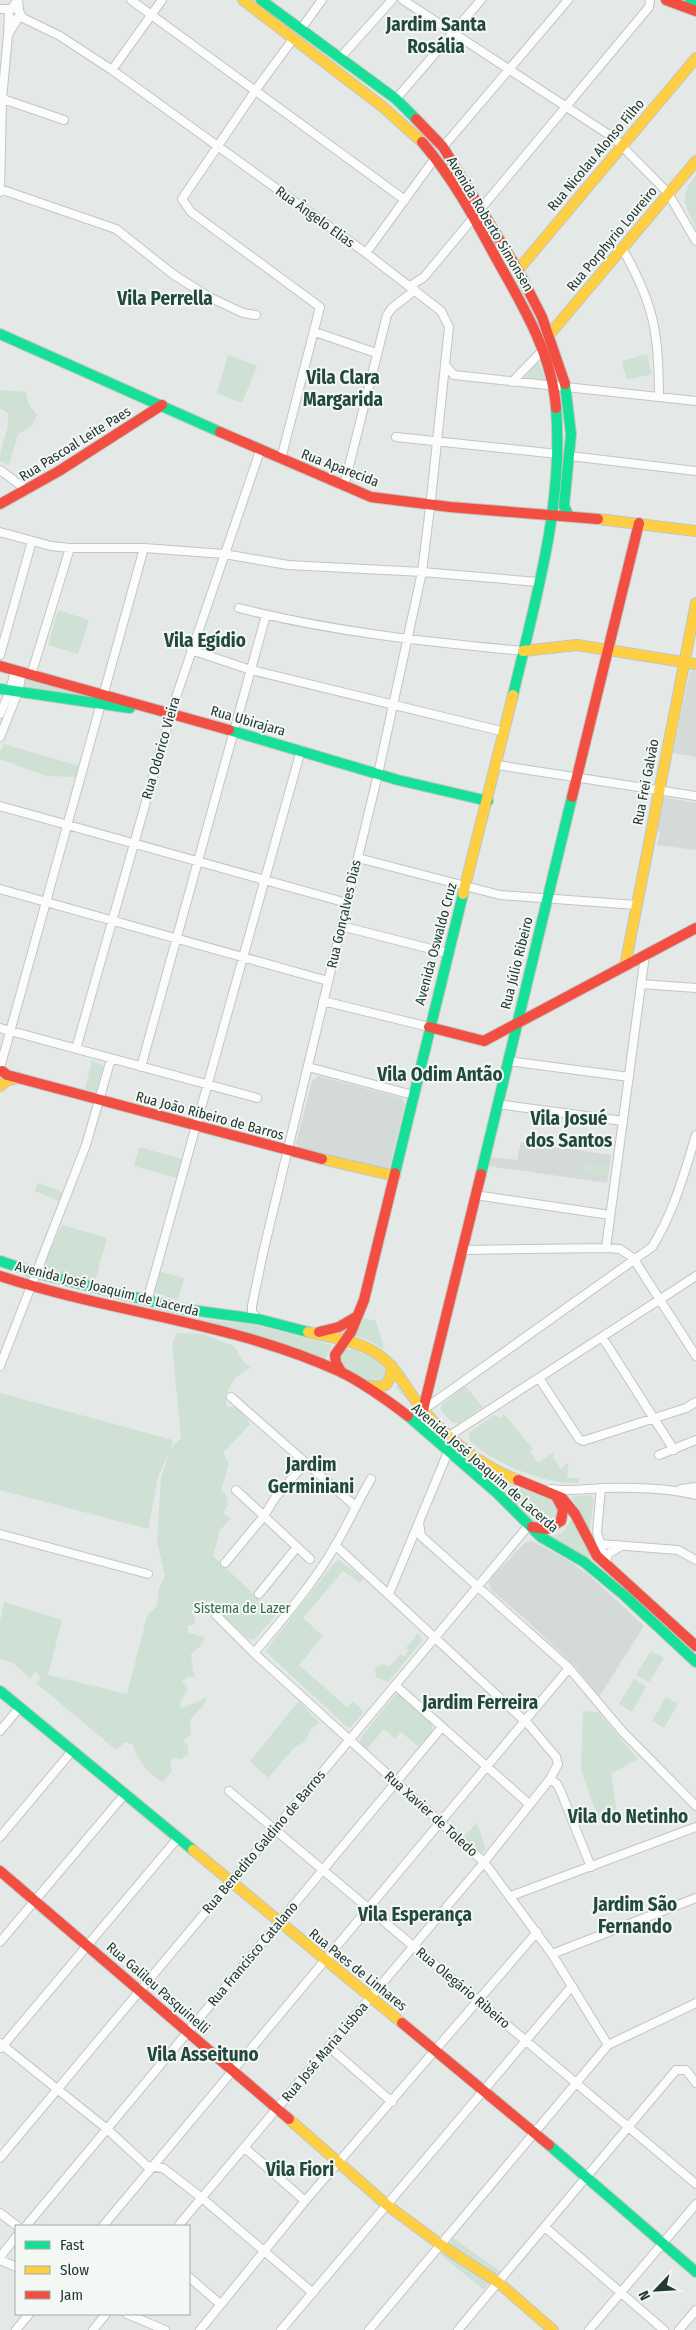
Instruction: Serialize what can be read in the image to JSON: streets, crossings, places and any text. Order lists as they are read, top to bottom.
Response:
{
  "streets": {
    "main road": [
      "Rua Nicolau Alonso Filho",
      "Avenida Roberto Simonsen",
      "Rua Porphyrio Loureiro",
      "Rua Pascoal Leite Paes",
      "Rua Aparecida",
      "Rua Ubirajara",
      "Rua Frei Galvão",
      "Avenida Oswaldo Cruz",
      "Rua Júlio Ribeiro",
      "Rua João Ribeiro de Barros",
      "Avenida José Joaquim de Lacerda",
      "Rua Paes de Linhares",
      "Rua Galileu Pasquinelli"
    ],
    "street": [
      "Rua Ângelo Elias",
      "Rua Odorico Vieira",
      "Rua Gonçalves Dias",
      "Rua Xavier de Toledo",
      "Rua Benedito Galdino de Barros",
      "Rua Francisco Catalano",
      "Rua Olegário Ribeiro",
      "Rua José Maria Lisboa"
    ]
  },
  "crossings": [
    ["Rua Nicolau Alonso Filho", "Avenida Roberto Simonsen"],
    ["Rua Ângelo Elias", "Rua Aparecida"],
    ["Rua Ângelo Elias", "Rua Gonçalves Dias"],
    ["Avenida Roberto Simonsen", "Rua Porphyrio Loureiro"],
    ["Avenida Roberto Simonsen", "Rua Aparecida"],
    ["Avenida Roberto Simonsen", "Avenida Oswaldo Cruz"],
    ["Rua Pascoal Leite Paes", "Rua Aparecida"],
    ["Rua Aparecida", "Rua Odorico Vieira"],
    ["Rua Aparecida", "Rua Gonçalves Dias"],
    ["Rua Aparecida", "Avenida Oswaldo Cruz"],
    ["Rua Aparecida", "Rua Júlio Ribeiro"],
    ["Rua Ubirajara", "Rua Odorico Vieira"],
    ["Rua Ubirajara", "Rua Gonçalves Dias"],
    ["Rua Ubirajara", "Avenida Oswaldo Cruz"],
    ["Rua Gonçalves Dias", "Rua João Ribeiro de Barros"],
    ["Rua Gonçalves Dias", "Avenida José Joaquim de Lacerda"],
    ["Avenida Oswaldo Cruz", "Rua João Ribeiro de Barros"],
    ["Avenida Oswaldo Cruz", "Avenida José Joaquim de Lacerda"],
    ["Rua Júlio Ribeiro", "Avenida José Joaquim de Lacerda"],
    ["Avenida José Joaquim de Lacerda", "Rua Benedito Galdino de Barros"],
    ["Rua Xavier de Toledo", "Rua Benedito Galdino de Barros"],
    ["Rua Xavier de Toledo", "Rua Francisco Catalano"],
    ["Rua Xavier de Toledo", "Rua José Maria Lisboa"],
    ["Rua Benedito Galdino de Barros", "Rua Paes de Linhares"],
    ["Rua Benedito Galdino de Barros", "Rua Galileu Pasquinelli"],
    ["Rua Benedito Galdino de Barros", "Rua Olegário Ribeiro"],
    ["Rua Francisco Catalano", "Rua Paes de Linhares"],
    ["Rua Francisco Catalano", "Rua Galileu Pasquinelli"],
    ["Rua Francisco Catalano", "Rua Olegário Ribeiro"],
    ["Rua Paes de Linhares", "Rua José Maria Lisboa"],
    ["Rua Galileu Pasquinelli", "Rua José Maria Lisboa"],
    ["Rua Olegário Ribeiro", "Rua José Maria Lisboa"]
  ],
  "districts": [
    "Jardim Santa Rosália",
    "Vila Perrella",
    "Vila Clara Margarida",
    "Vila Egídio",
    "Vila Odim Antão",
    "Vila Josué dos Santos",
    "Jardim Germiniani",
    "Jardim Ferreira",
    "Vila do Netinho",
    "Jardim São Fernando",
    "Vila Esperança",
    "Vila Asseituno",
    "Vila Fiori"
  ],
  "parks": ["Sistema de Lazer"],
  "legend": ["Fast", "Slow", "Jam"],
  "north": "bottom left"
}
